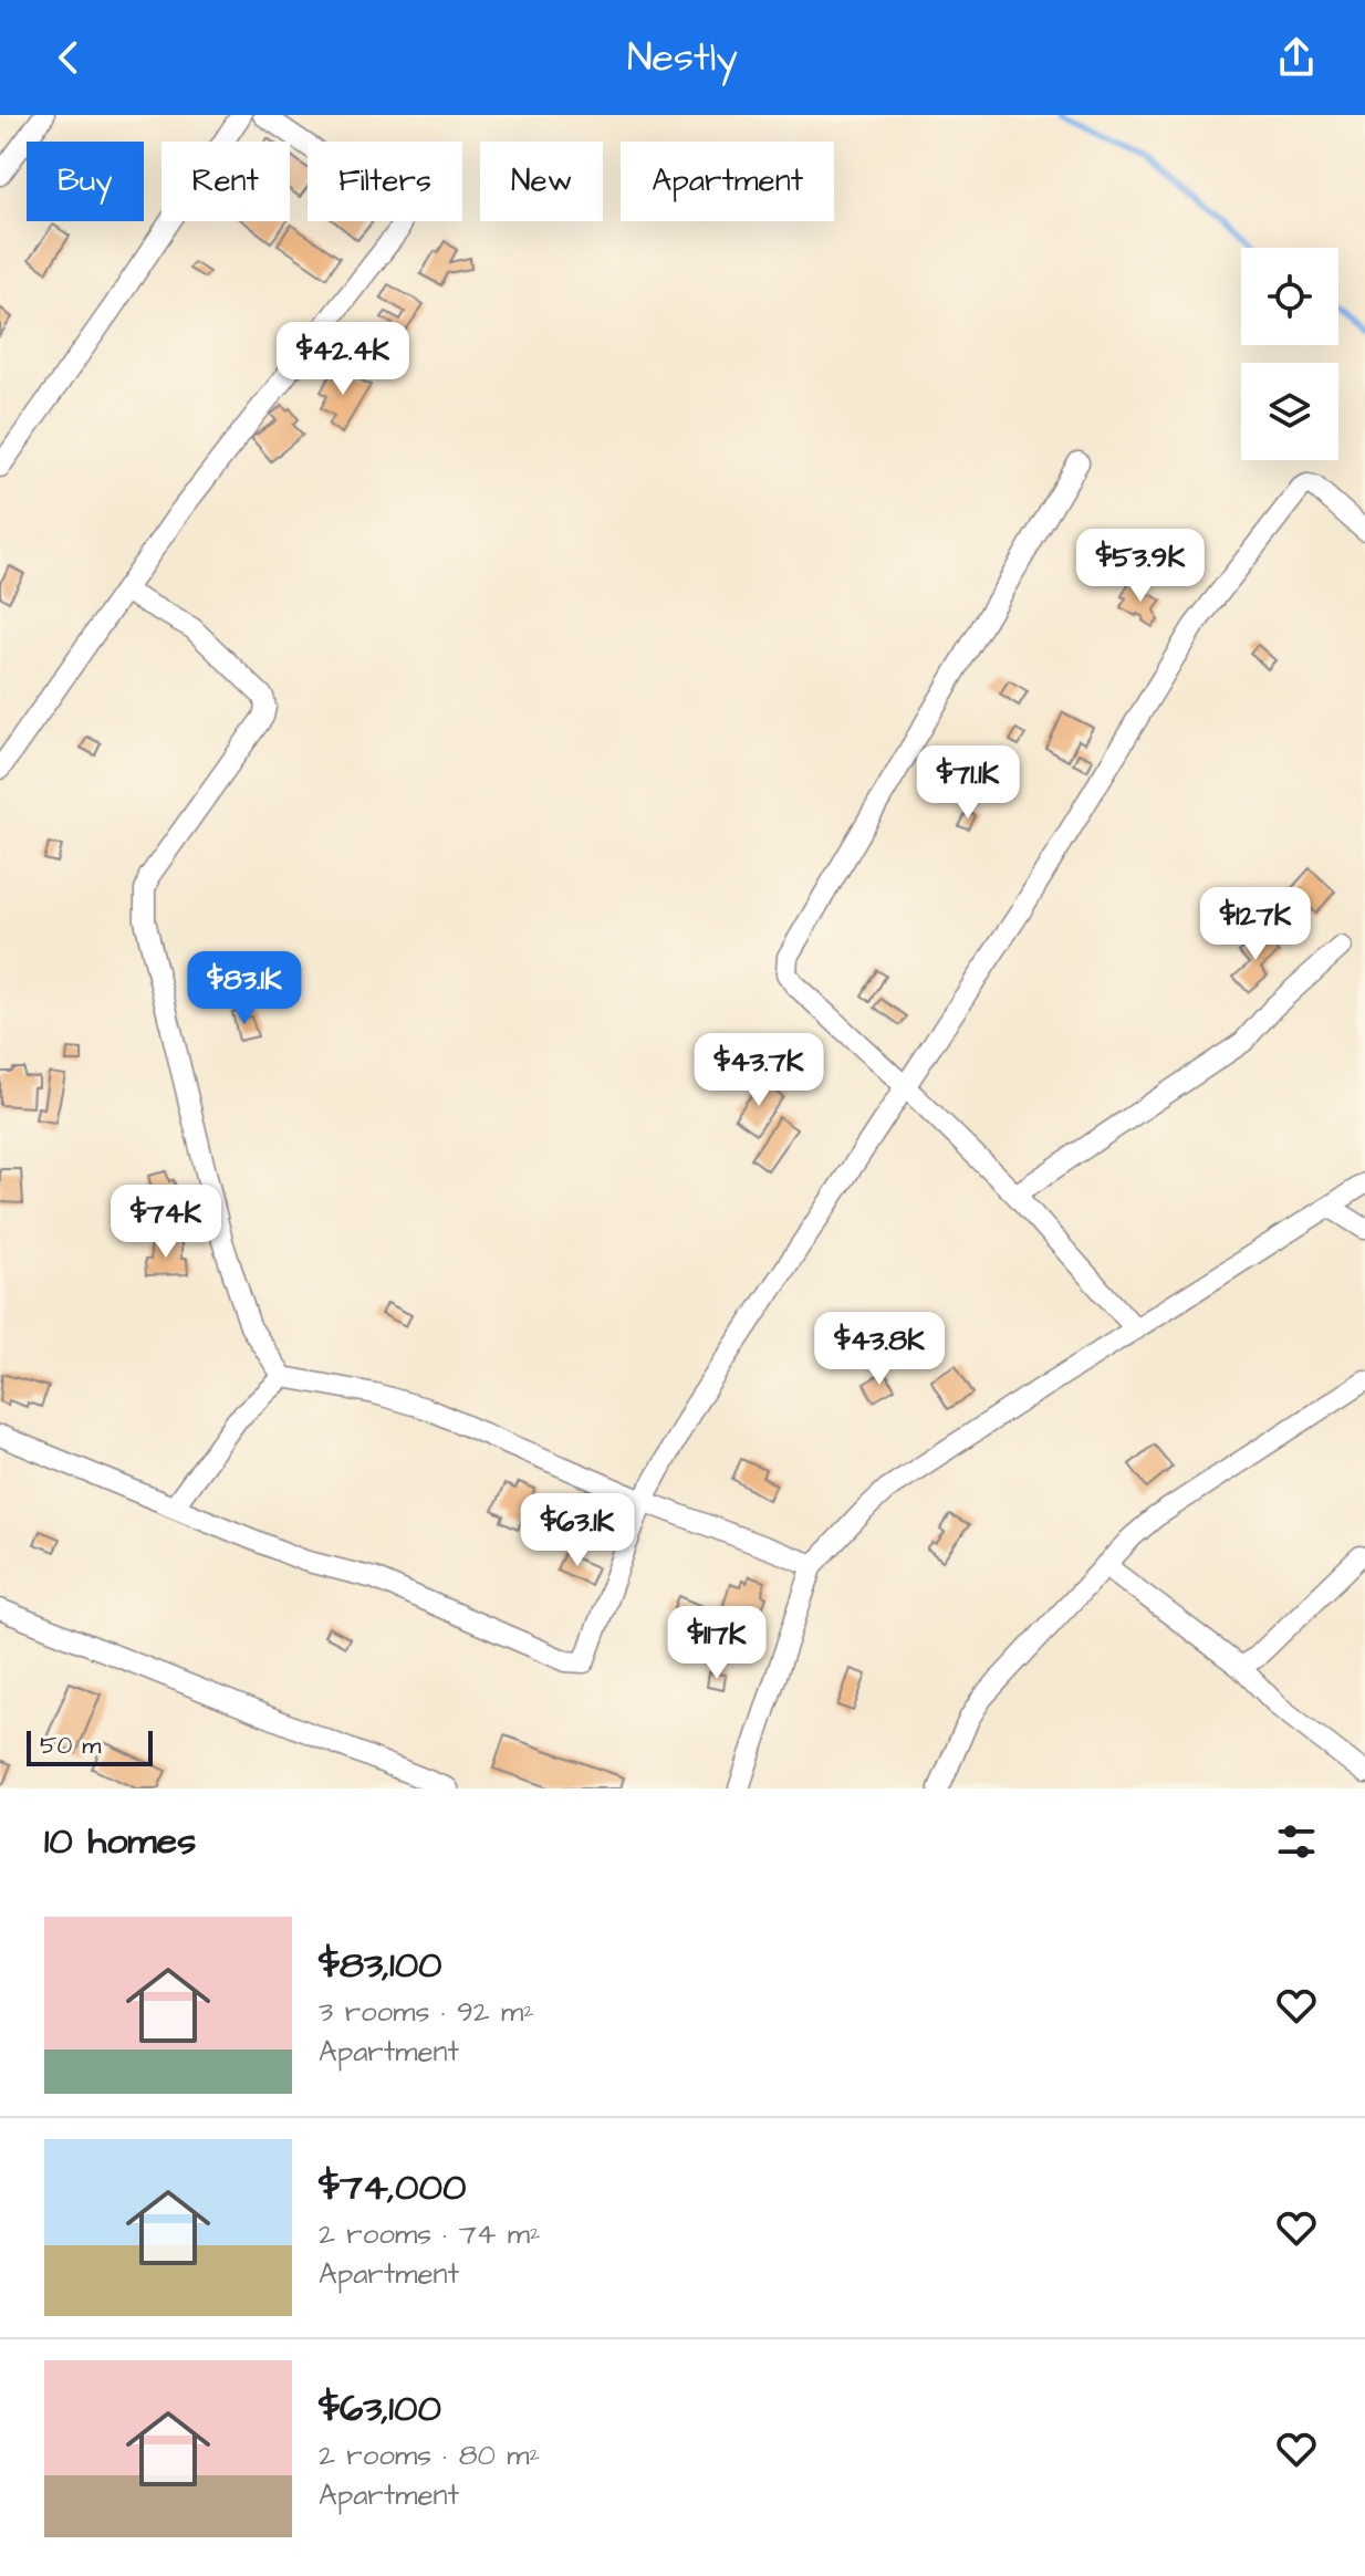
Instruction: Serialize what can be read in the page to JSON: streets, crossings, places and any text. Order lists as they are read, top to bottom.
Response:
{
  "scale_bar": "50 m",
  "page": {
    "header": "Nestly",
    "chip": [
      "Buy",
      "Rent",
      "Filters",
      "New",
      "Apartment"
    ],
    "price": [
      "$42.4K",
      "$53.9K",
      "$71.1K",
      "$127K",
      "$83.1K",
      "$43.7K",
      "$74K",
      "$43.8K",
      "$63.1K",
      "$117K"
    ],
    "scale": "50 m",
    "heading": "10 homes",
    "list": [
      {
        "name": "$83,100",
        "note": "3 rooms · 92 m² · Apartment"
      },
      {
        "name": "$74,000",
        "note": "2 rooms · 74 m² · Apartment"
      },
      {
        "name": "$63,100",
        "note": "2 rooms · 80 m² · Apartment"
      }
    ]
  }
}
